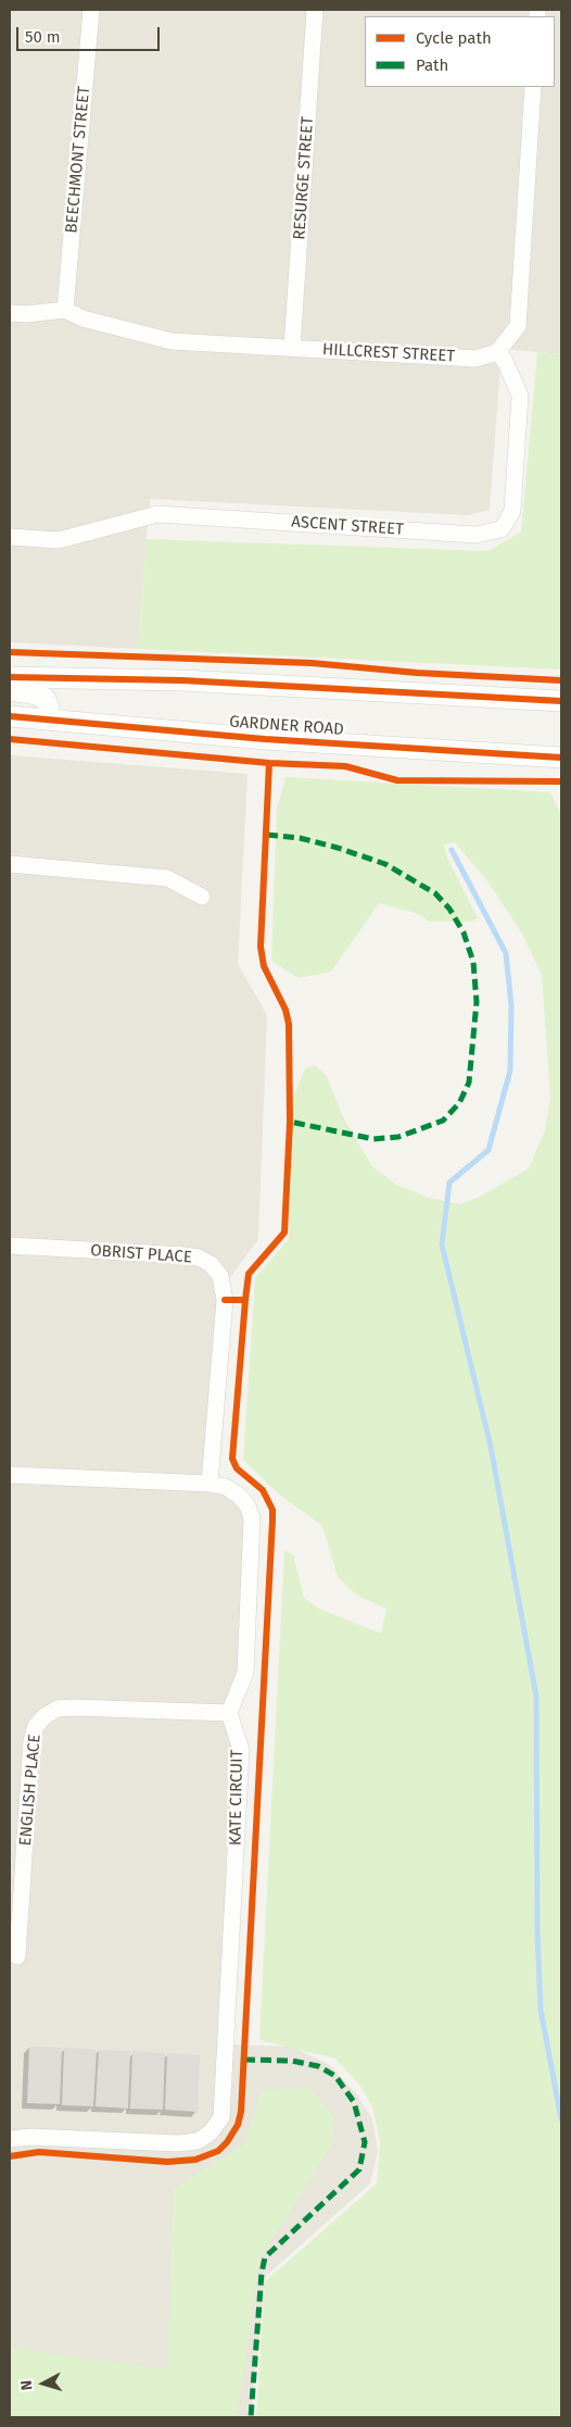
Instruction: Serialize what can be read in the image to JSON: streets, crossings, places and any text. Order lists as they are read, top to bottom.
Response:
{
  "streets": {
    "street": [
      "BEECHMONT STREET",
      "RESURGE STREET",
      "HILLCREST STREET",
      "ASCENT STREET",
      "GARDNER ROAD",
      "OBRIST PLACE",
      "ENGLISH PLACE",
      "KATE CIRCUIT"
    ]
  },
  "crossings": [
    ["BEECHMONT STREET", "HILLCREST STREET"],
    ["RESURGE STREET", "HILLCREST STREET"],
    ["HILLCREST STREET", "ASCENT STREET"],
    ["ENGLISH PLACE", "KATE CIRCUIT"]
  ],
  "legend": ["Cycle path", "Path"],
  "scale_bar": "50 m",
  "north": "left"
}
